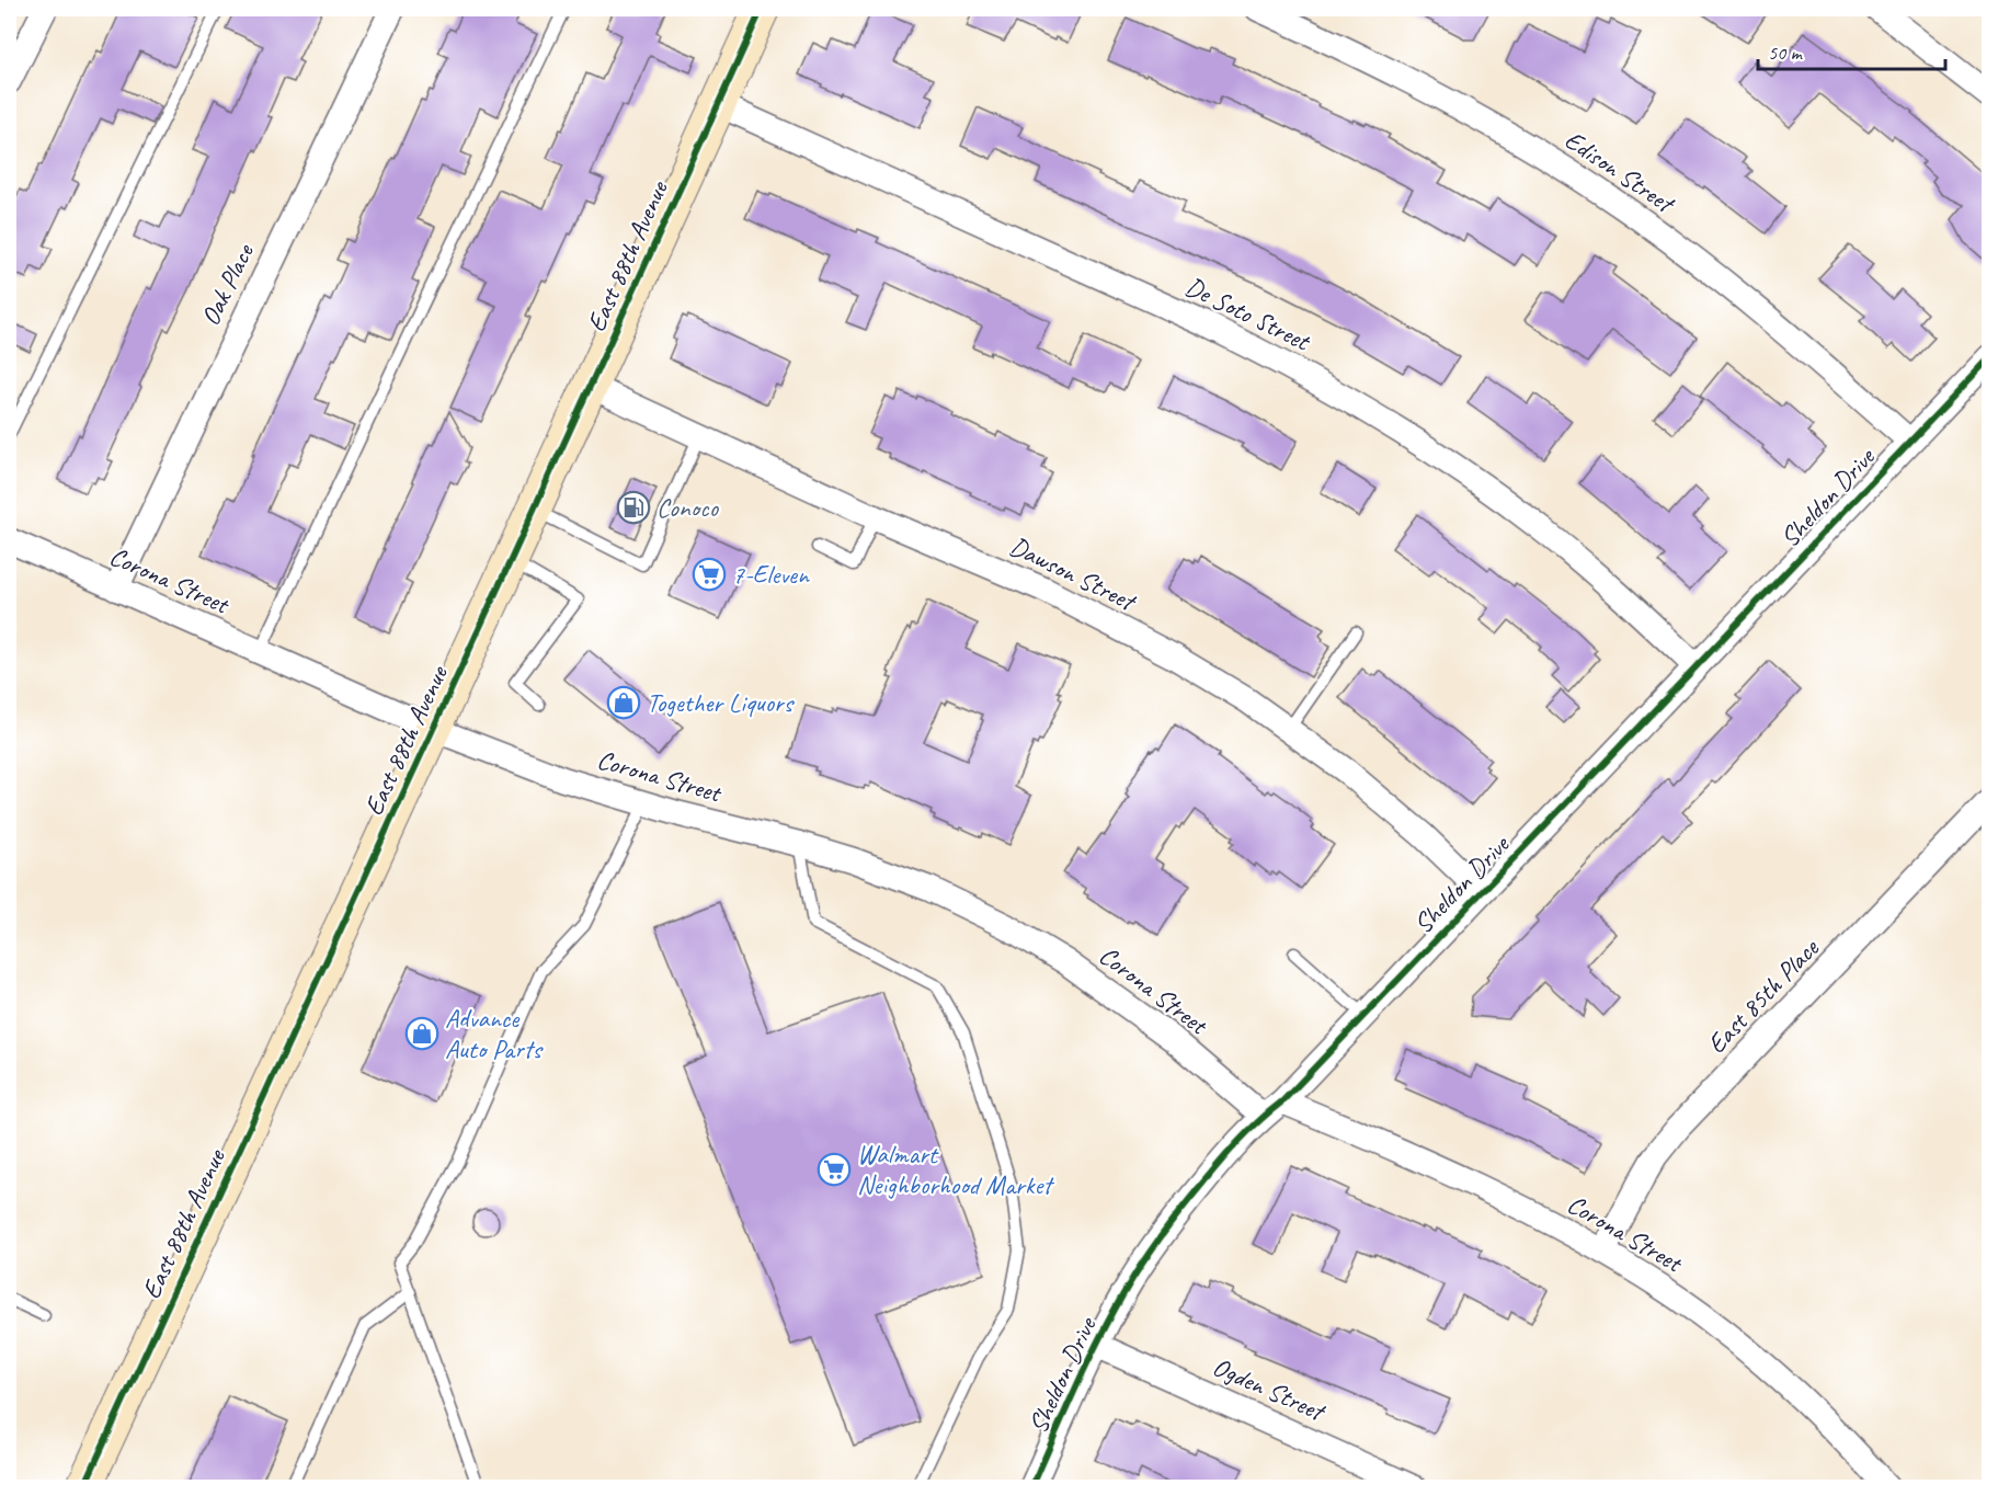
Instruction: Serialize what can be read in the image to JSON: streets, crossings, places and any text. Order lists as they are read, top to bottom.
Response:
{
  "streets": {
    "main road": ["East 88th Avenue"],
    "street": [
      "Edison Street",
      "Oak Place",
      "De Soto Street",
      "Sheldon Drive",
      "Dawson Street",
      "Corona Street",
      "East 85th Place",
      "Ogden Street"
    ]
  },
  "crossings": [
    ["Edison Street", "Sheldon Drive"],
    ["East 88th Avenue", "De Soto Street"],
    ["East 88th Avenue", "Dawson Street"],
    ["East 88th Avenue", "Corona Street"],
    ["Oak Place", "Corona Street"],
    ["De Soto Street", "Sheldon Drive"],
    ["Sheldon Drive", "Dawson Street"],
    ["Sheldon Drive", "Corona Street"],
    ["Sheldon Drive", "Ogden Street"],
    ["Corona Street", "East 85th Place"]
  ],
  "places": {
    "fuel station": ["Conoco"],
    "supermarket": ["7-Eleven", "Walmart Neighborhood Market"],
    "shop": ["Together Liquors", "Advance Auto Parts"]
  },
  "scale_bar": "50 m"
}
